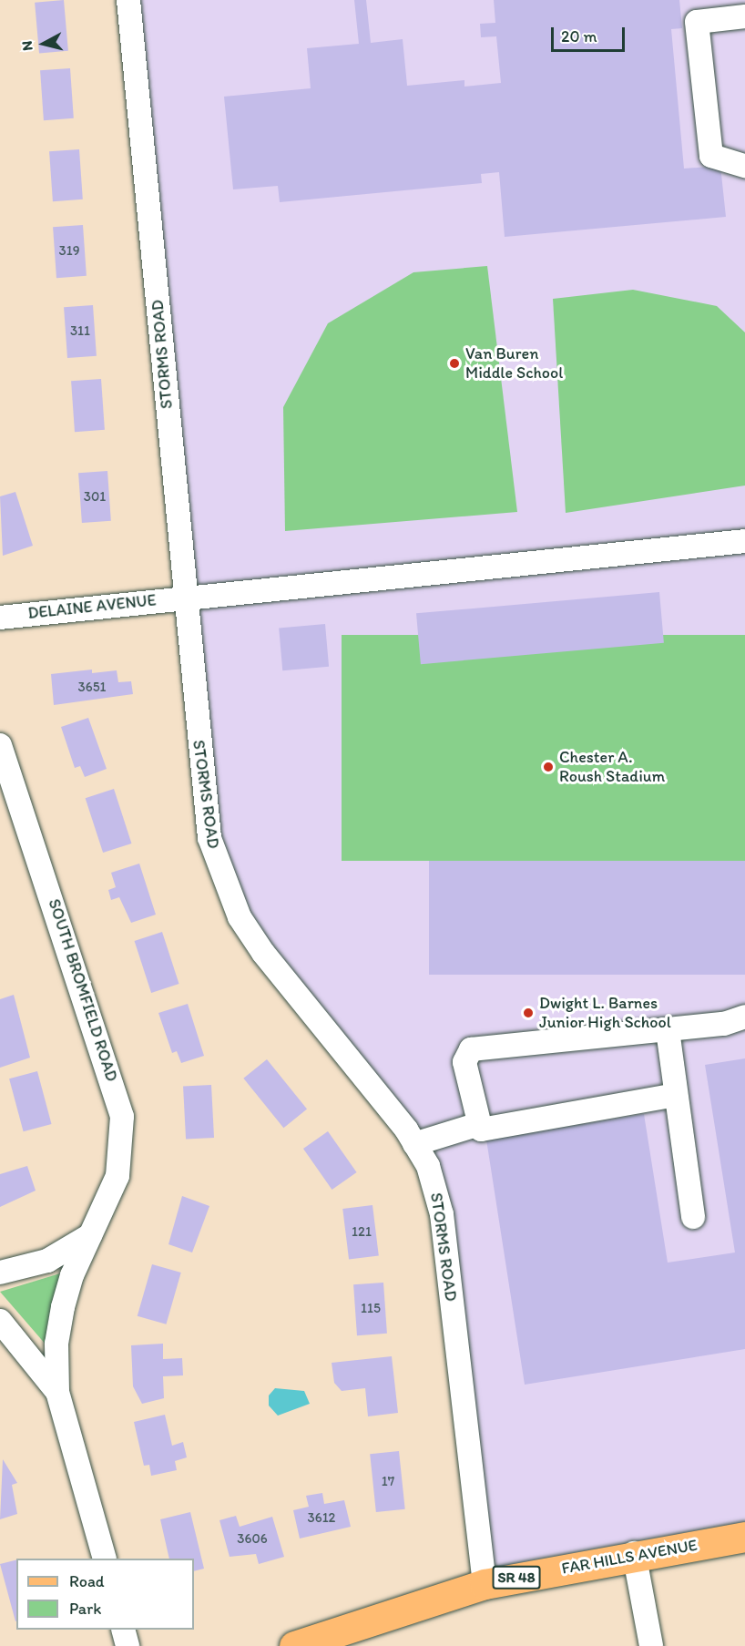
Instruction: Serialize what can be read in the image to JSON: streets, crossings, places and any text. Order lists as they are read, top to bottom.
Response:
{
  "streets": {
    "main road": ["FAR HILLS AVENUE", "SR 48"],
    "street": ["STORMS ROAD", "DELAINE AVENUE", "SOUTH BROMFIELD ROAD"]
  },
  "crossings": [
    ["STORMS ROAD", "DELAINE AVENUE"],
    ["STORMS ROAD", "FAR HILLS AVENUE"]
  ],
  "places": ["Van Buren Middle School", "Chester A. Roush Stadium", "Dwight L. Barnes Junior High School"],
  "house_numbers": [
    "319",
    "311",
    "301",
    "3651",
    "121",
    "115",
    "17",
    "3612",
    "3606"
  ],
  "legend": ["Road", "Park"],
  "scale_bar": "20 m",
  "north": "left"
}
